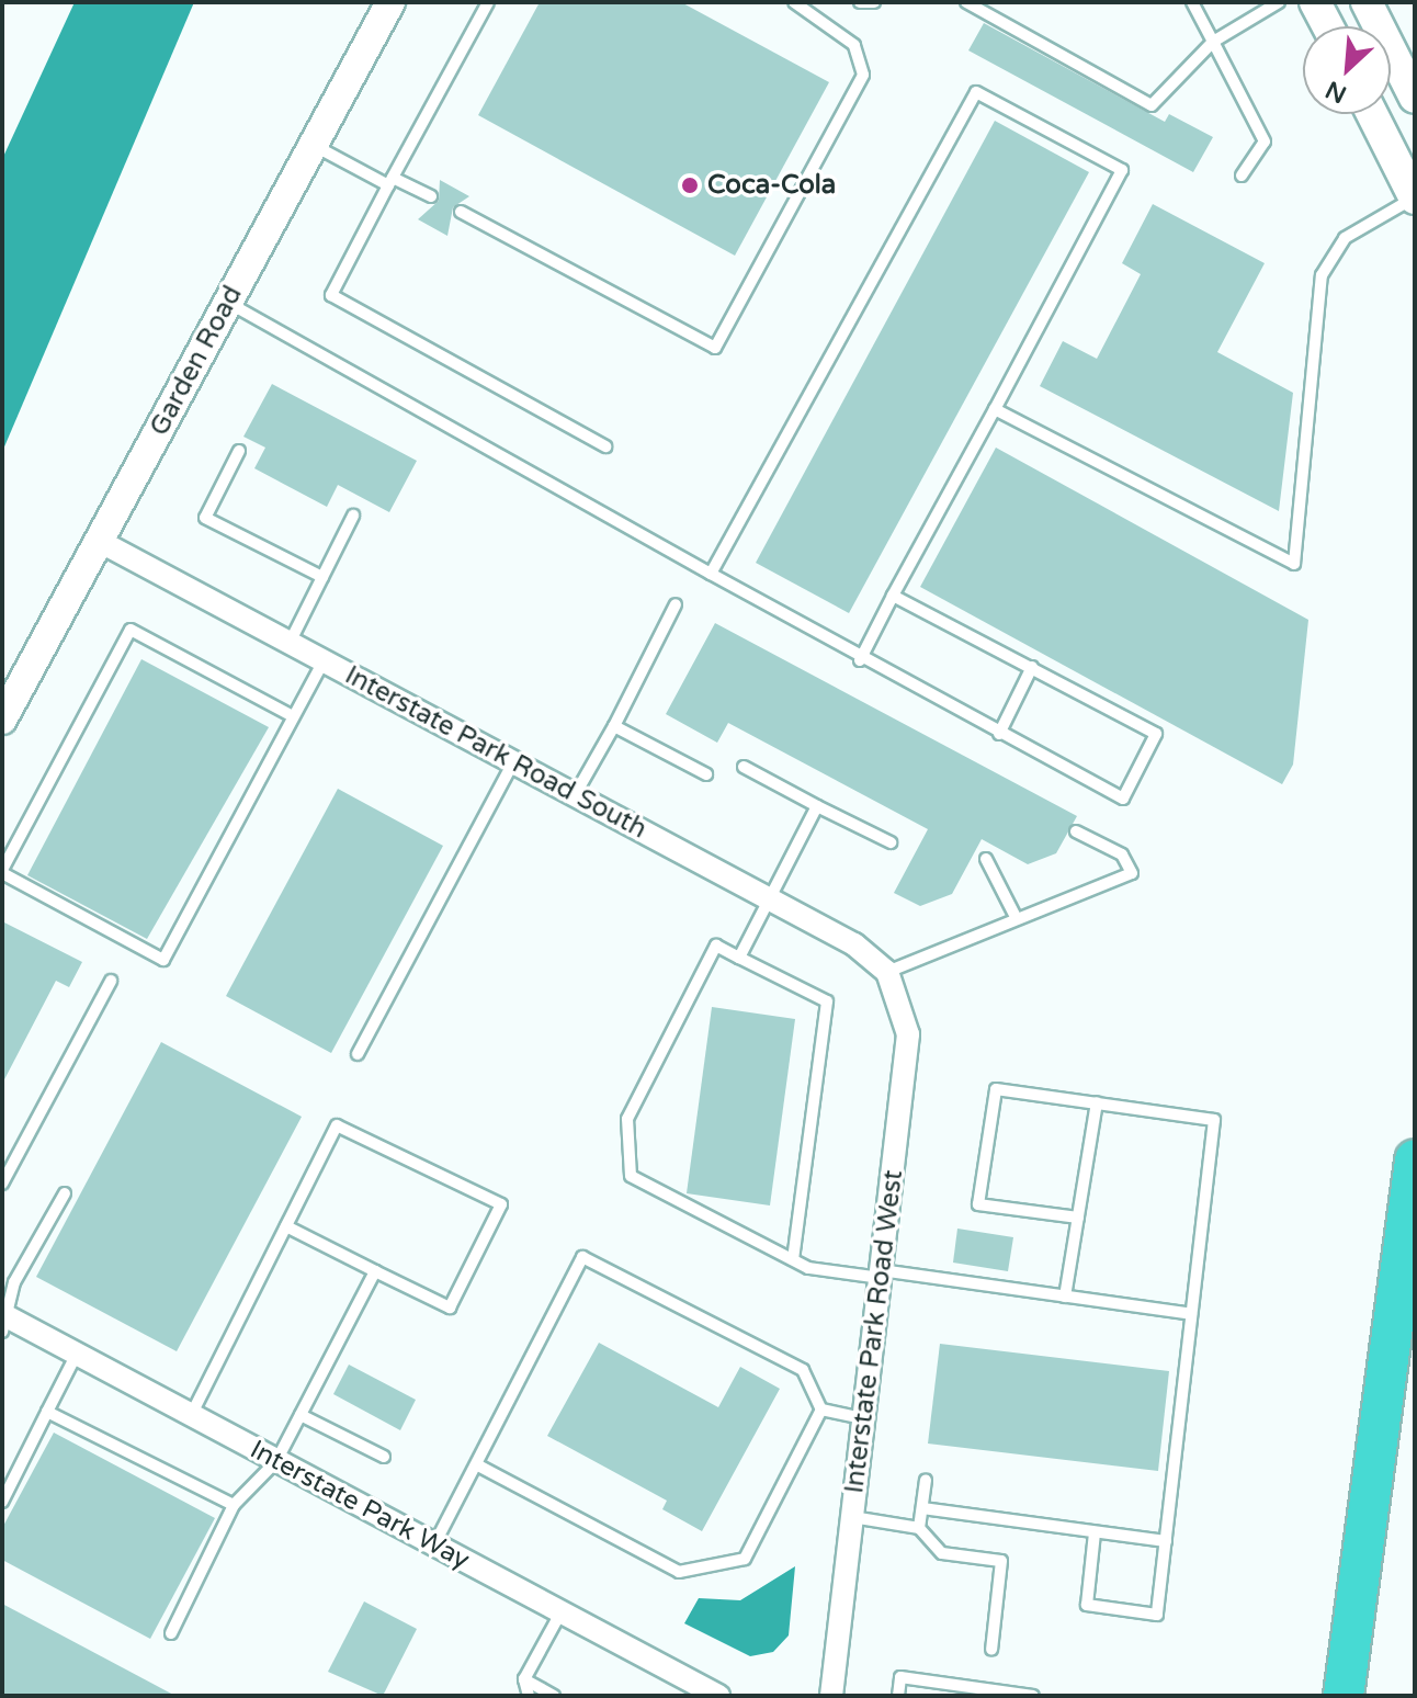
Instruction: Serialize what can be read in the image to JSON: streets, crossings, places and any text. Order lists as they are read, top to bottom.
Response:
{
  "streets": {
    "street": [
      "Garden Road",
      "Interstate Park Road South",
      "Interstate Park Road West",
      "Interstate Park Way"
    ]
  },
  "crossings": [
    ["Garden Road", "Interstate Park Road South"],
    ["Interstate Park Road South", "Interstate Park Road West"]
  ],
  "places": ["Coca-Cola"],
  "north": "bottom left"
}
